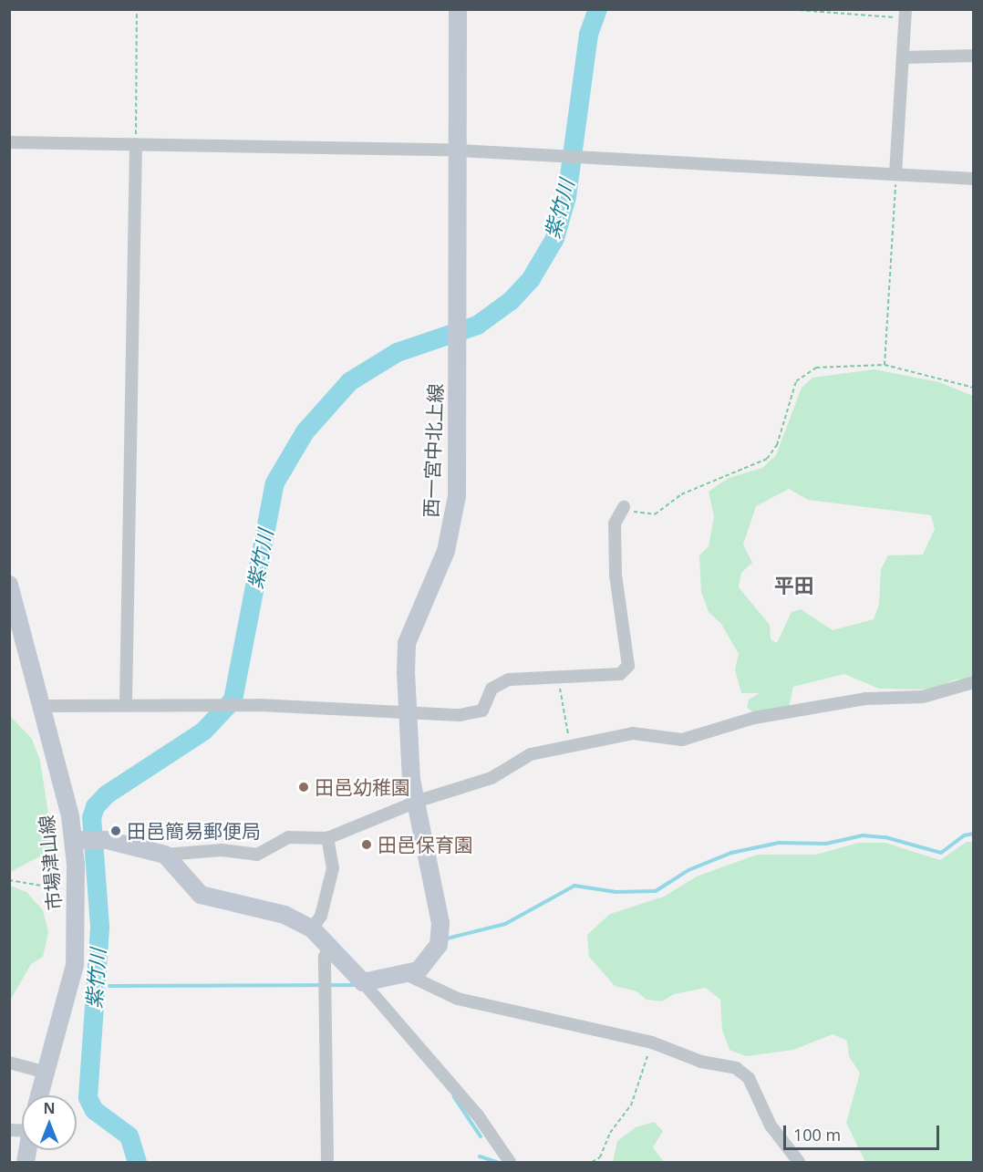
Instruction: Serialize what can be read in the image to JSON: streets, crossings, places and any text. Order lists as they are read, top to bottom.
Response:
{
  "streets": {
    "main road": ["西一宮中北上線", "市場津山線"]
  },
  "districts": ["平田"],
  "water": ["紫竹川"],
  "places": ["田邑幼稚園", "田邑簡易郵便局", "田邑保育園"],
  "scale_bar": "100 m",
  "north": "top"
}
